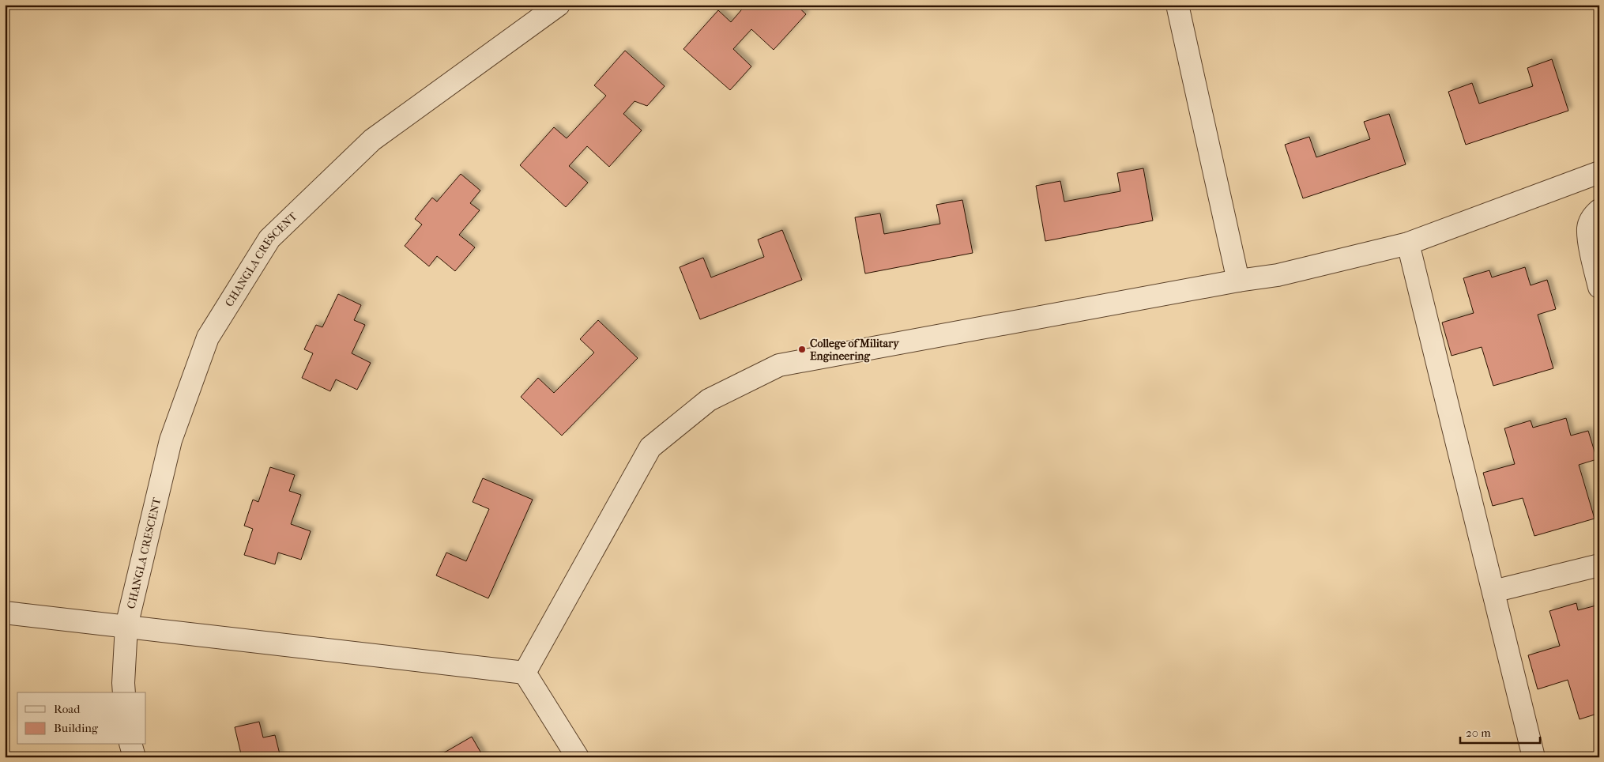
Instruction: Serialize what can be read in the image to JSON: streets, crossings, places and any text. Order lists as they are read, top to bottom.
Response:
{
  "streets": {
    "street": ["CHANGLA CRESCENT"]
  },
  "places": ["College of Military Engineering"],
  "legend": ["Road", "Building"],
  "scale_bar": "20 m"
}
